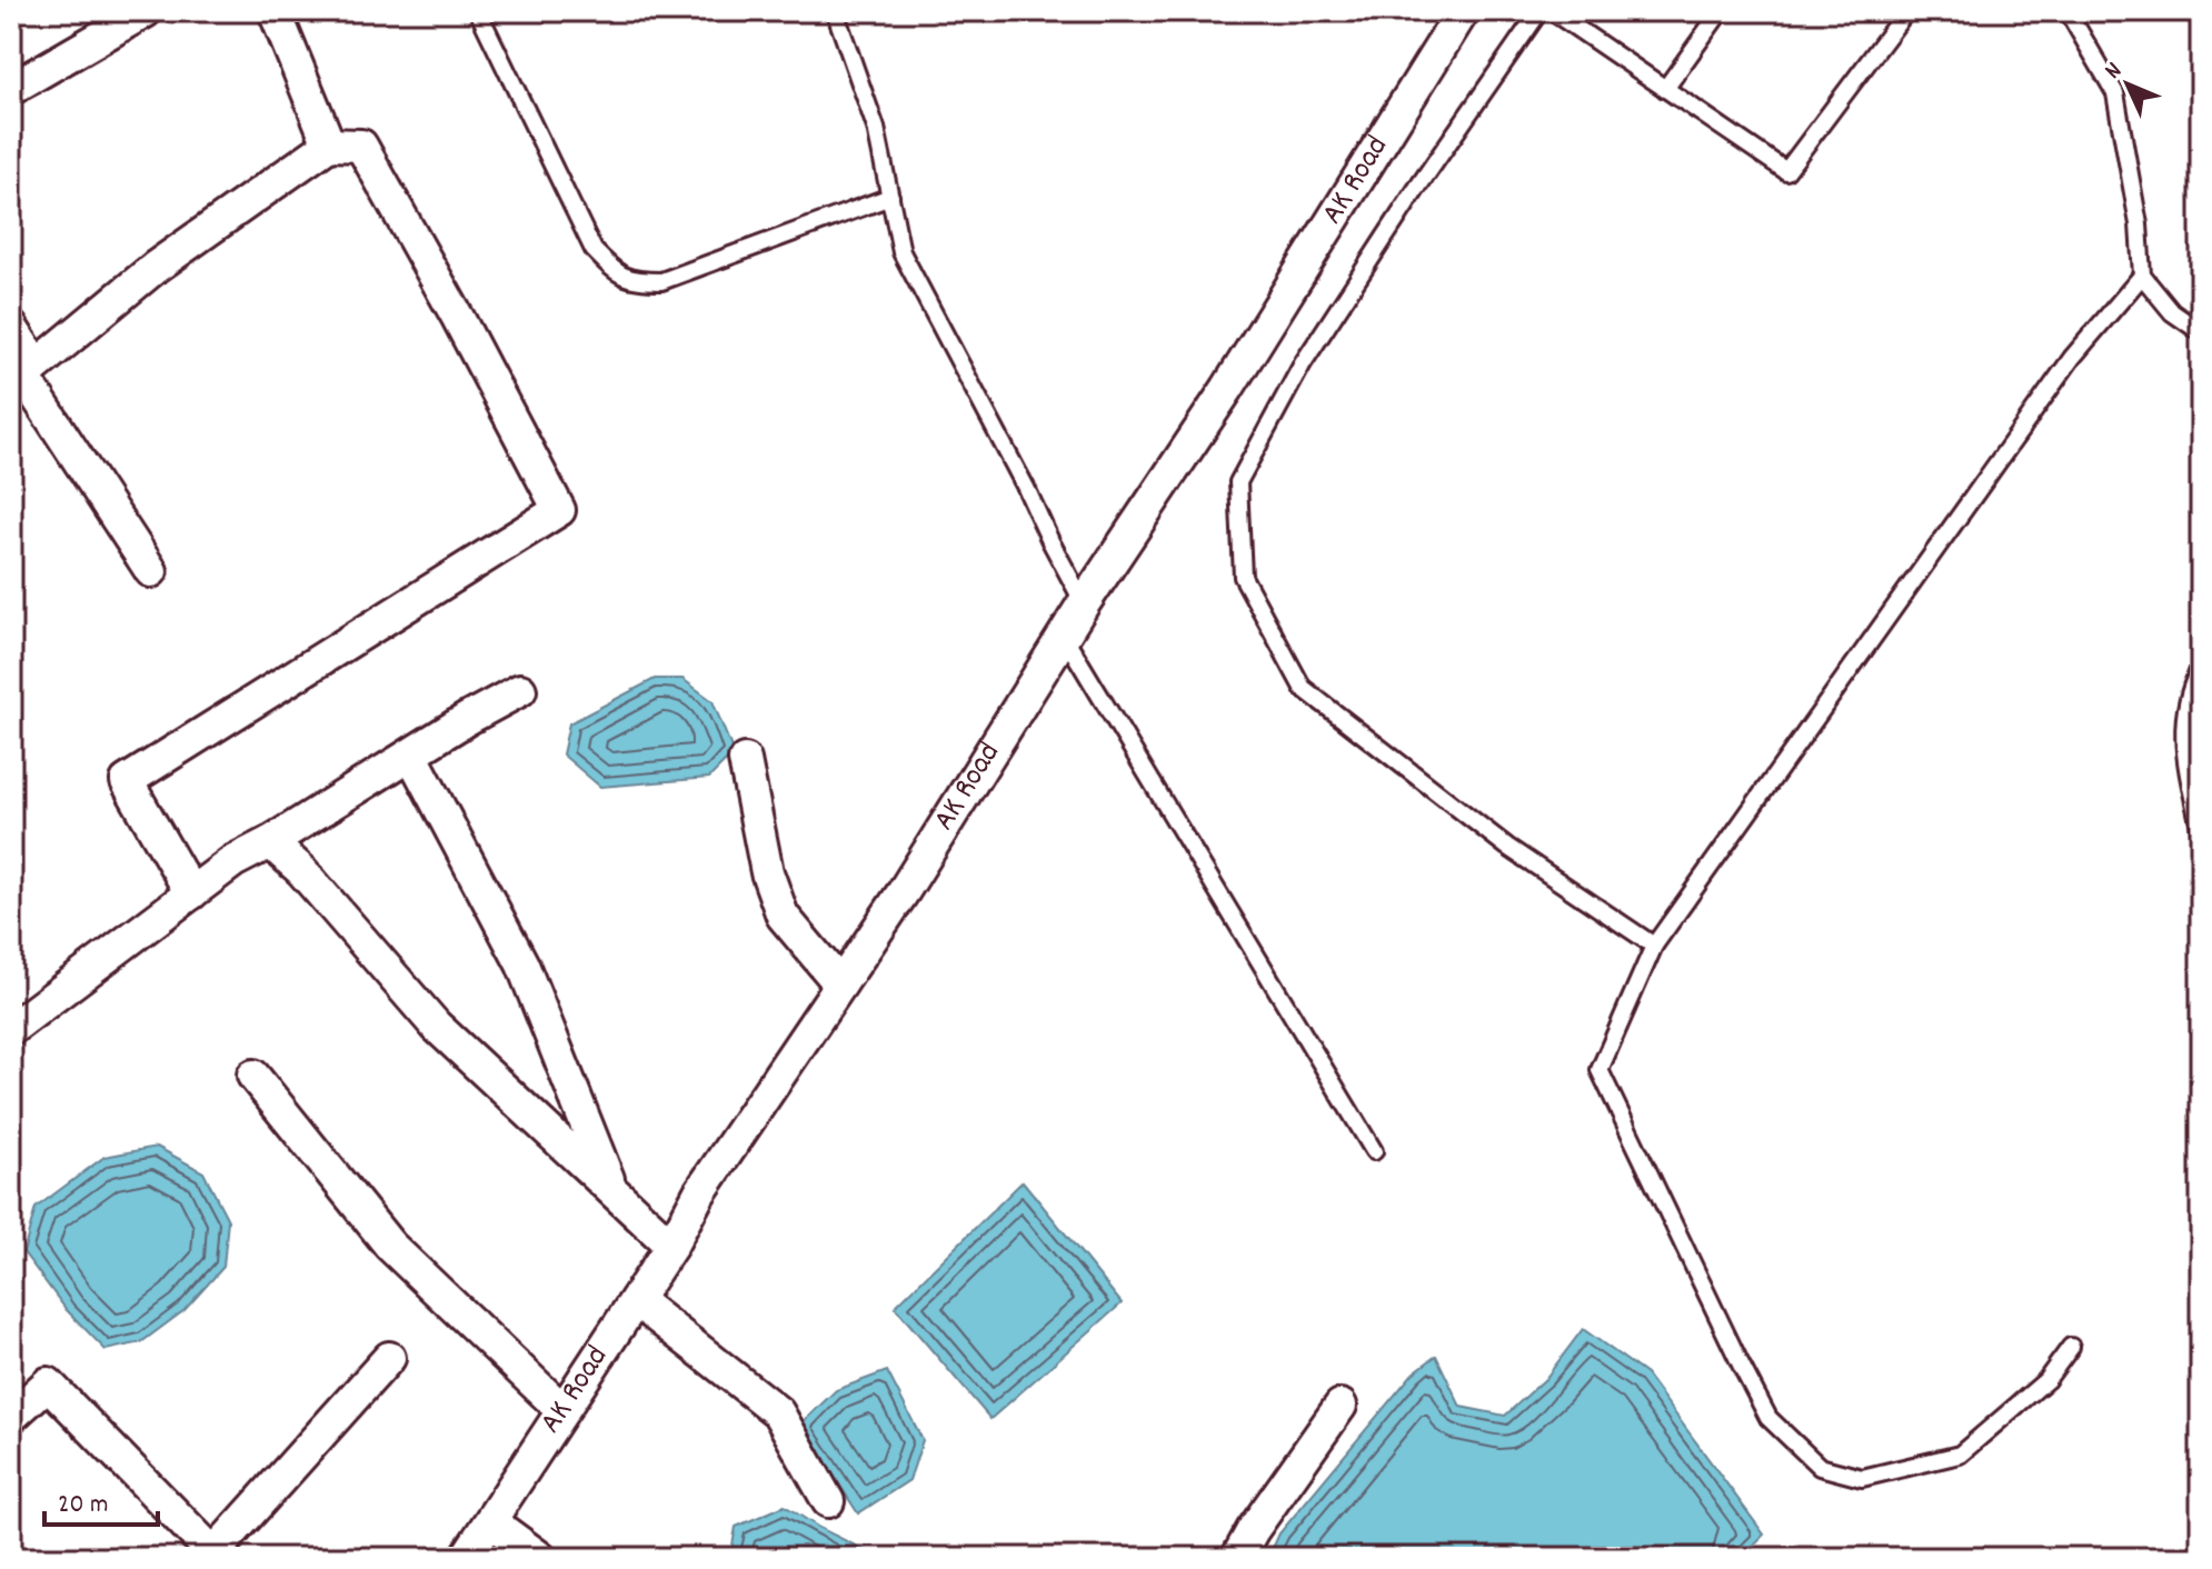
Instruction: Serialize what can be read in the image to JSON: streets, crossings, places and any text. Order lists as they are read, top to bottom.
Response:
{
  "streets": {
    "street": ["AK Road"]
  },
  "scale_bar": "20 m",
  "north": "top left"
}
